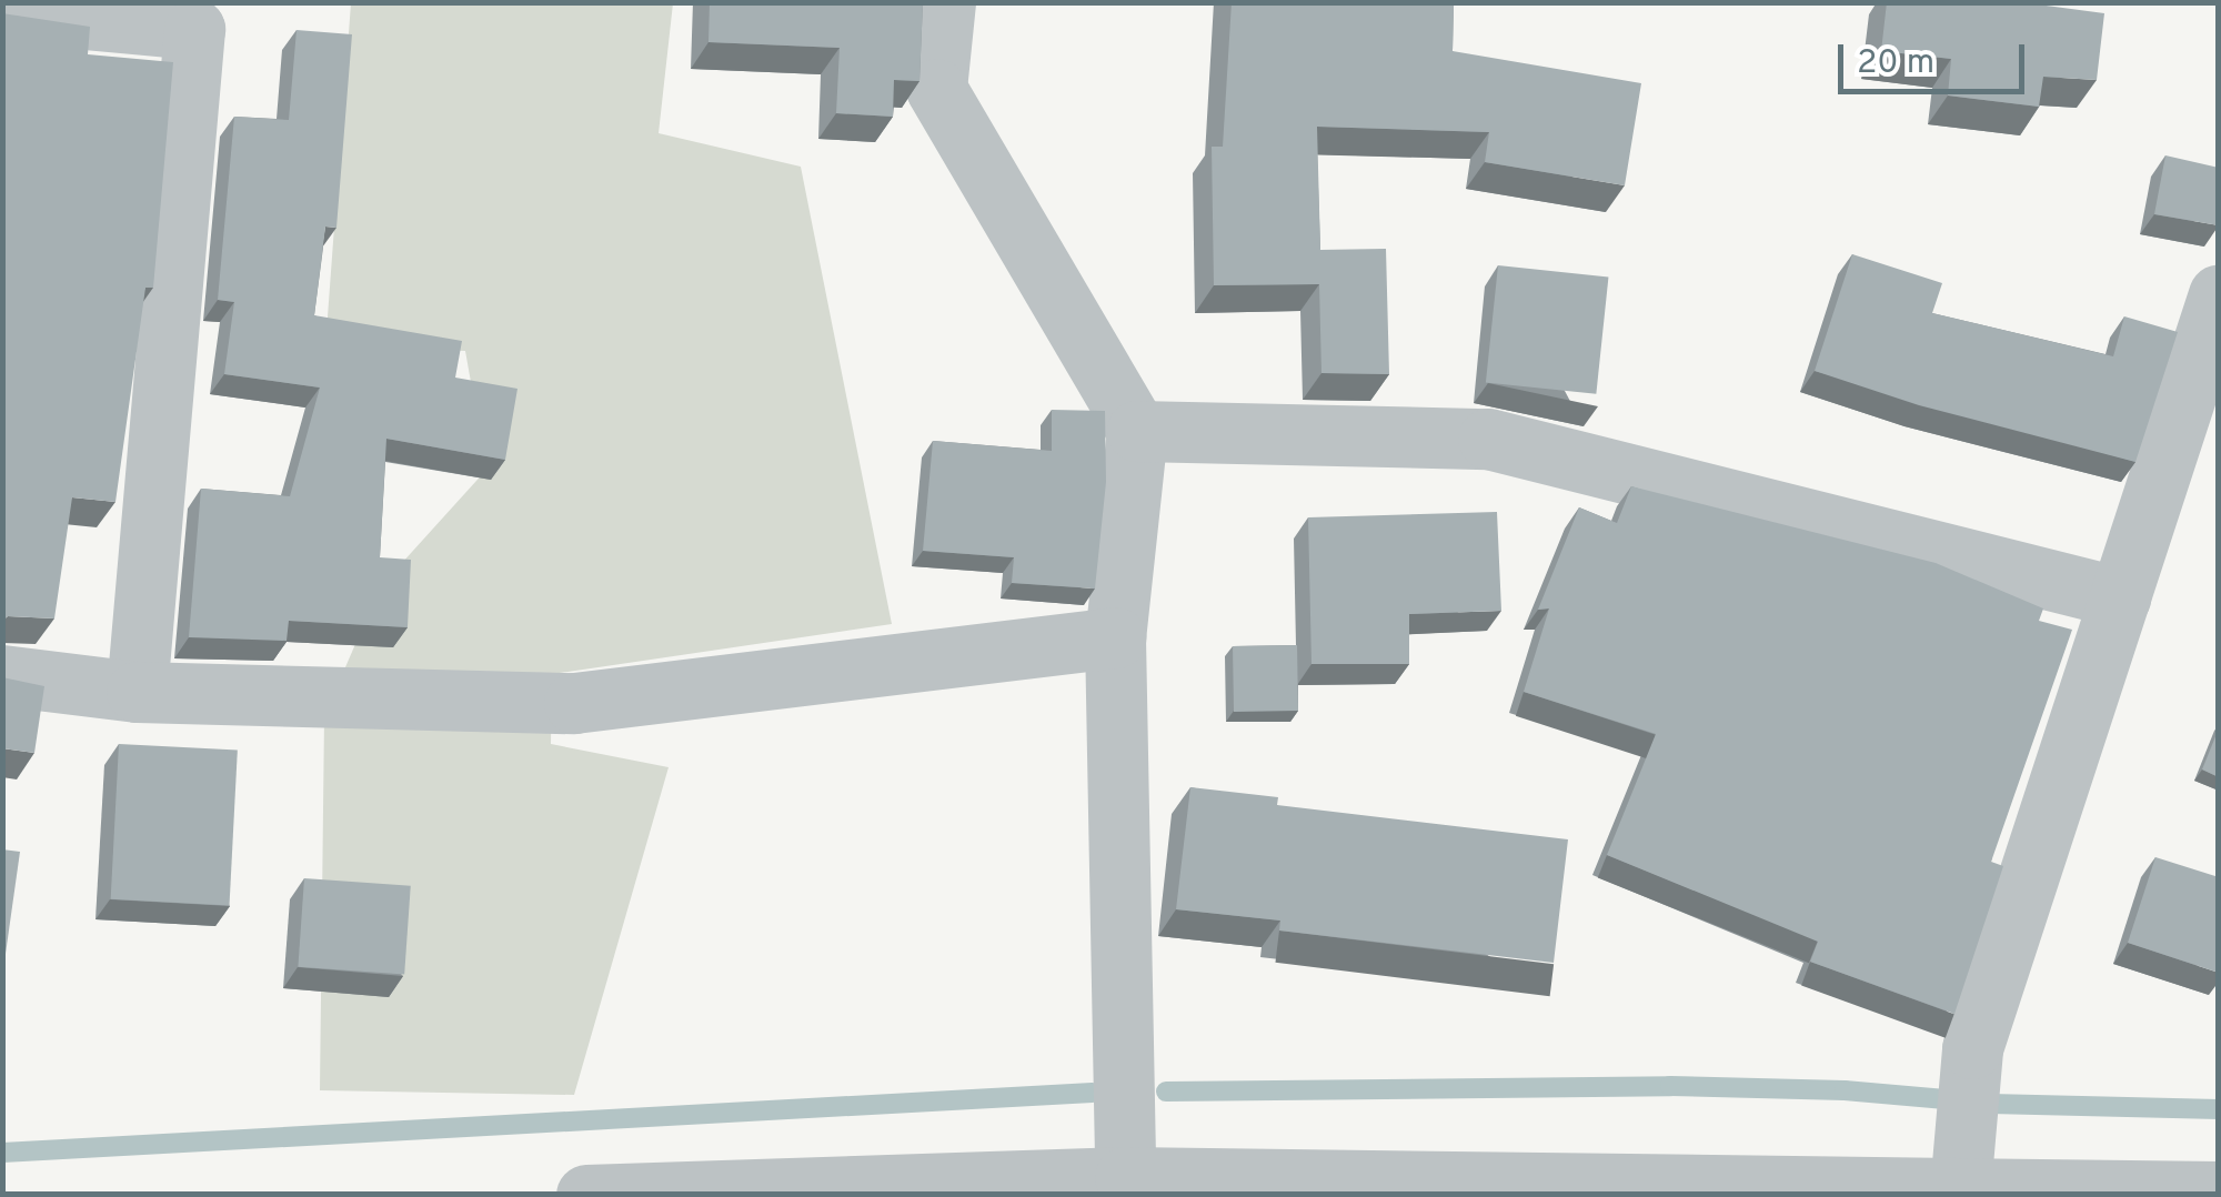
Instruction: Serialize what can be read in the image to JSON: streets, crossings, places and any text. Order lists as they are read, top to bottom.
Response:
{
  "scale_bar": "20 m"
}
